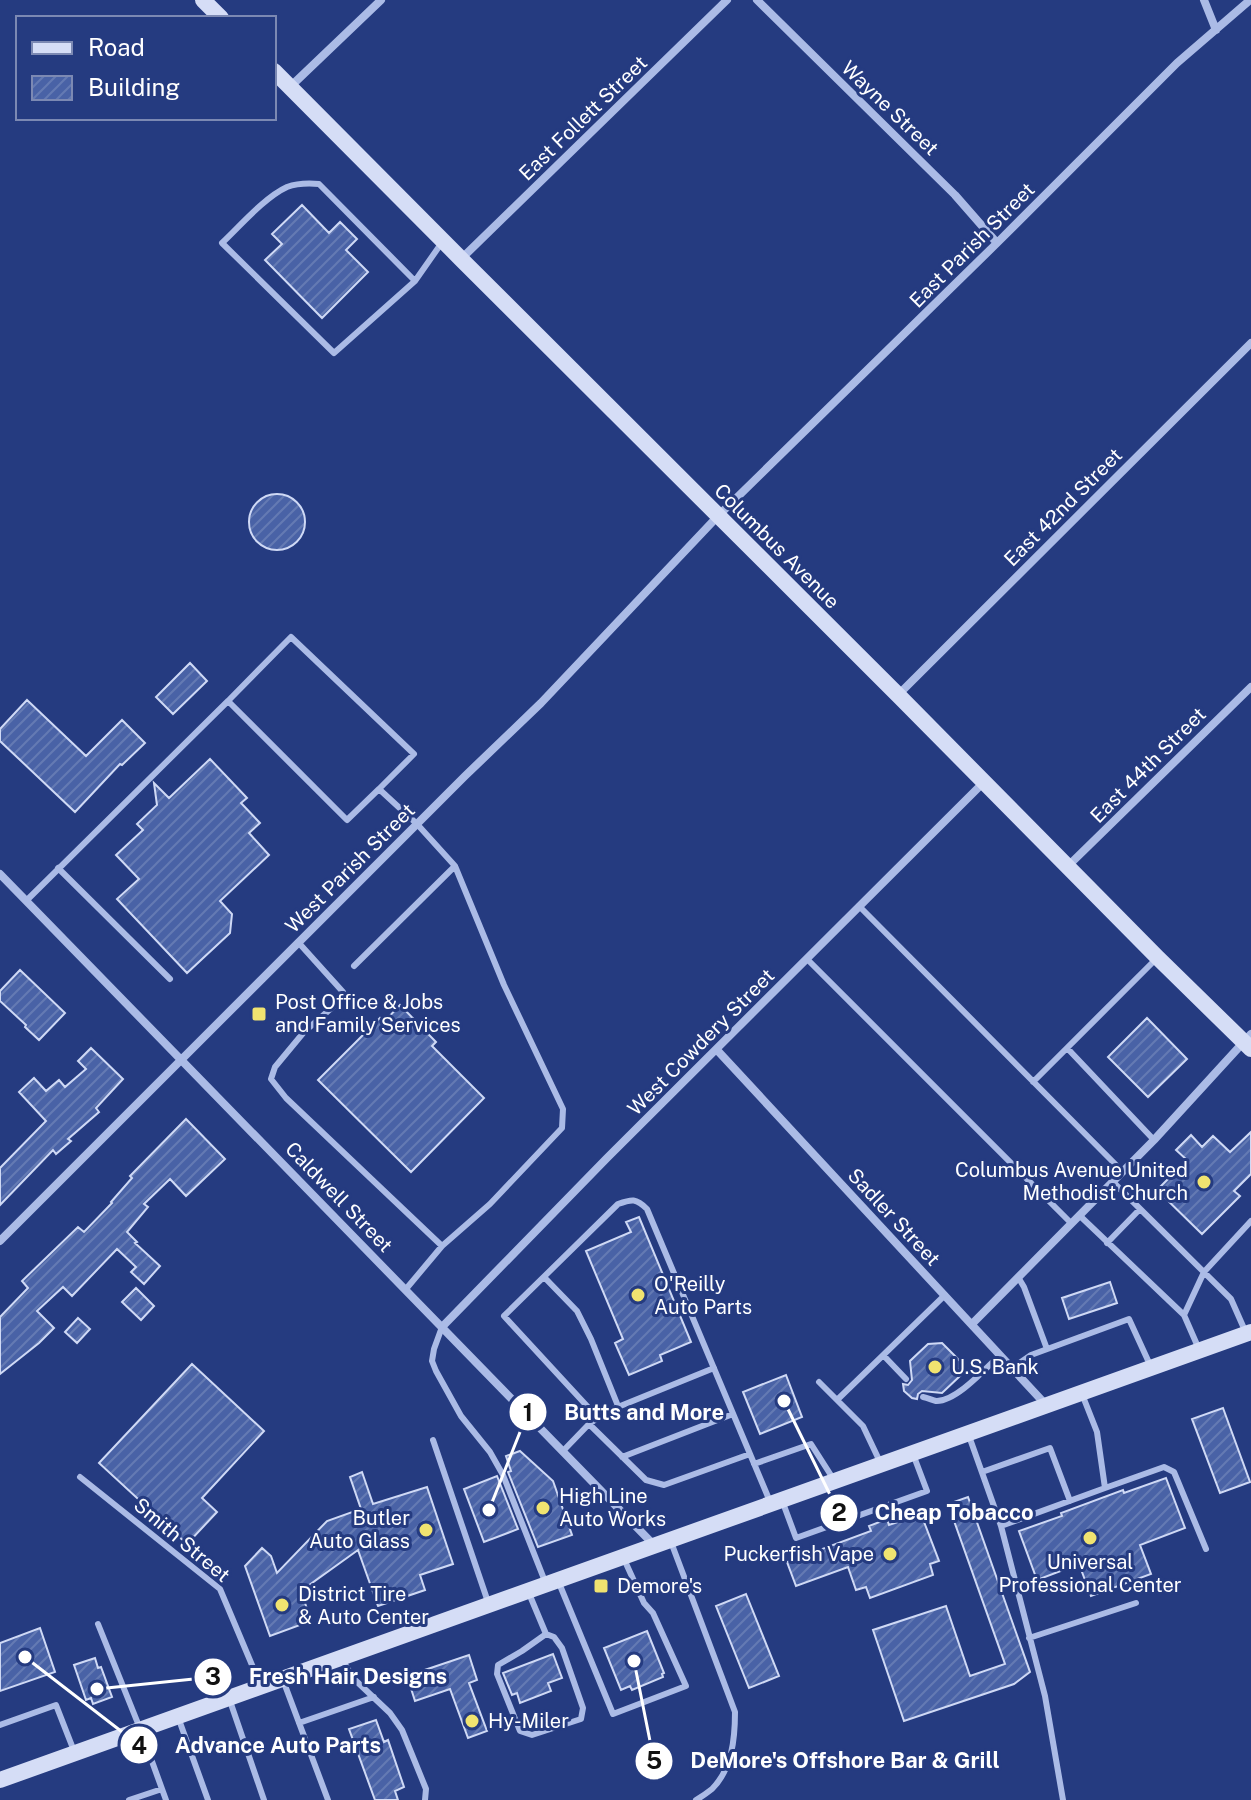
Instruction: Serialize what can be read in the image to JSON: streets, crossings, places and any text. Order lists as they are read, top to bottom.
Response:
{
  "streets": {
    "main road": ["Columbus Avenue"],
    "street": [
      "Wayne Street",
      "East Follett Street",
      "East Parish Street",
      "East 42nd Street",
      "East 44th Street",
      "West Parish Street",
      "West Cowdery Street",
      "Caldwell Street",
      "Sadler Street"
    ],
    "lane": ["Smith Street"]
  },
  "crossings": [
    ["Wayne Street", "East Parish Street"],
    ["East Follett Street", "Columbus Avenue"],
    ["East Parish Street", "Columbus Avenue"],
    ["East Parish Street", "West Parish Street"],
    ["East 42nd Street", "Columbus Avenue"],
    ["Columbus Avenue", "East 44th Street"],
    ["Columbus Avenue", "West Parish Street"],
    ["Columbus Avenue", "West Cowdery Street"],
    ["West Parish Street", "Caldwell Street"],
    ["West Cowdery Street", "Caldwell Street"],
    ["West Cowdery Street", "Sadler Street"]
  ],
  "places": {
    "transit": ["Post Office & Jobs and Family Services", "Demore's"],
    "other": [
      "Columbus Avenue United Methodist Church",
      "O'Reilly Auto Parts",
      "U.S. Bank",
      "Cheap Tobacco",
      "High Line Auto Works",
      "Butts and More",
      "Butler Auto Glass",
      "Universal Professional Center",
      "Puckerfish Vape",
      "District Tire & Auto Center",
      "Advance Auto Parts",
      "DeMore's Offshore Bar & Grill",
      "Fresh Hair Designs",
      "Hy-Miler"
    ]
  },
  "legend": ["Road", "Building"]
}
